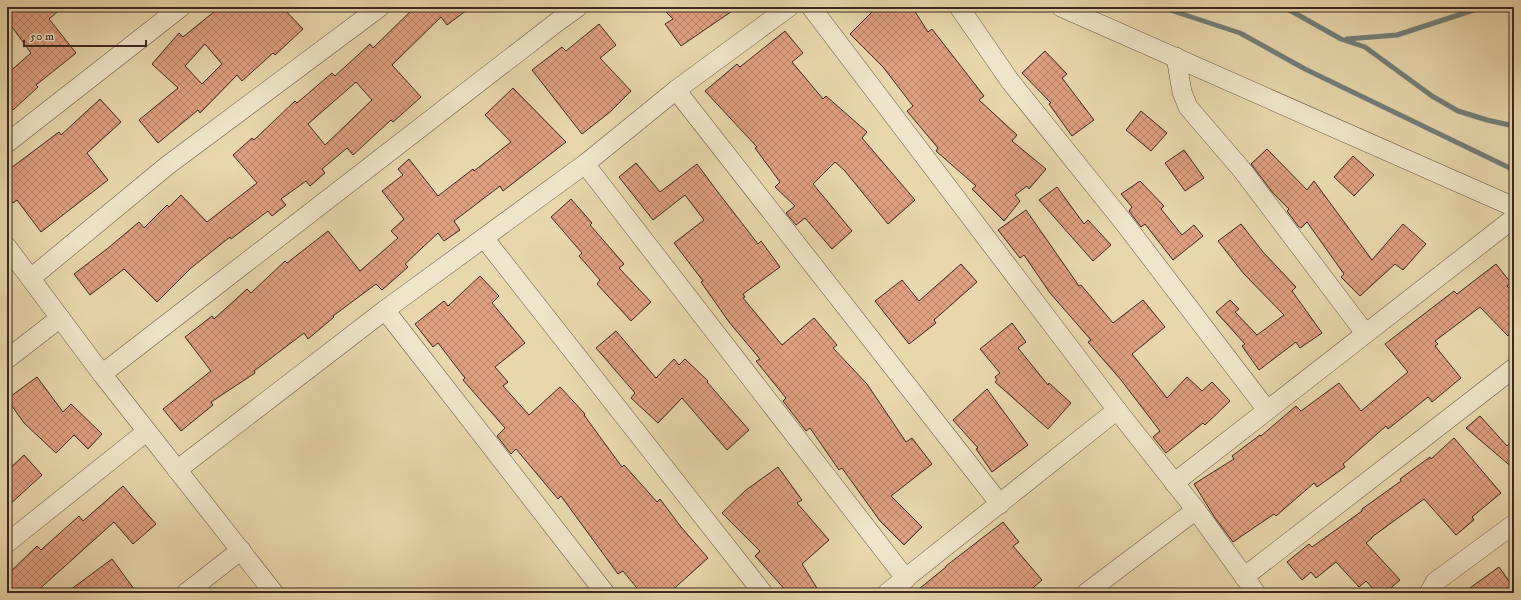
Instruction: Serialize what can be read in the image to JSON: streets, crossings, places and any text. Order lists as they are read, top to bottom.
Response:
{
  "scale_bar": "50 m"
}
